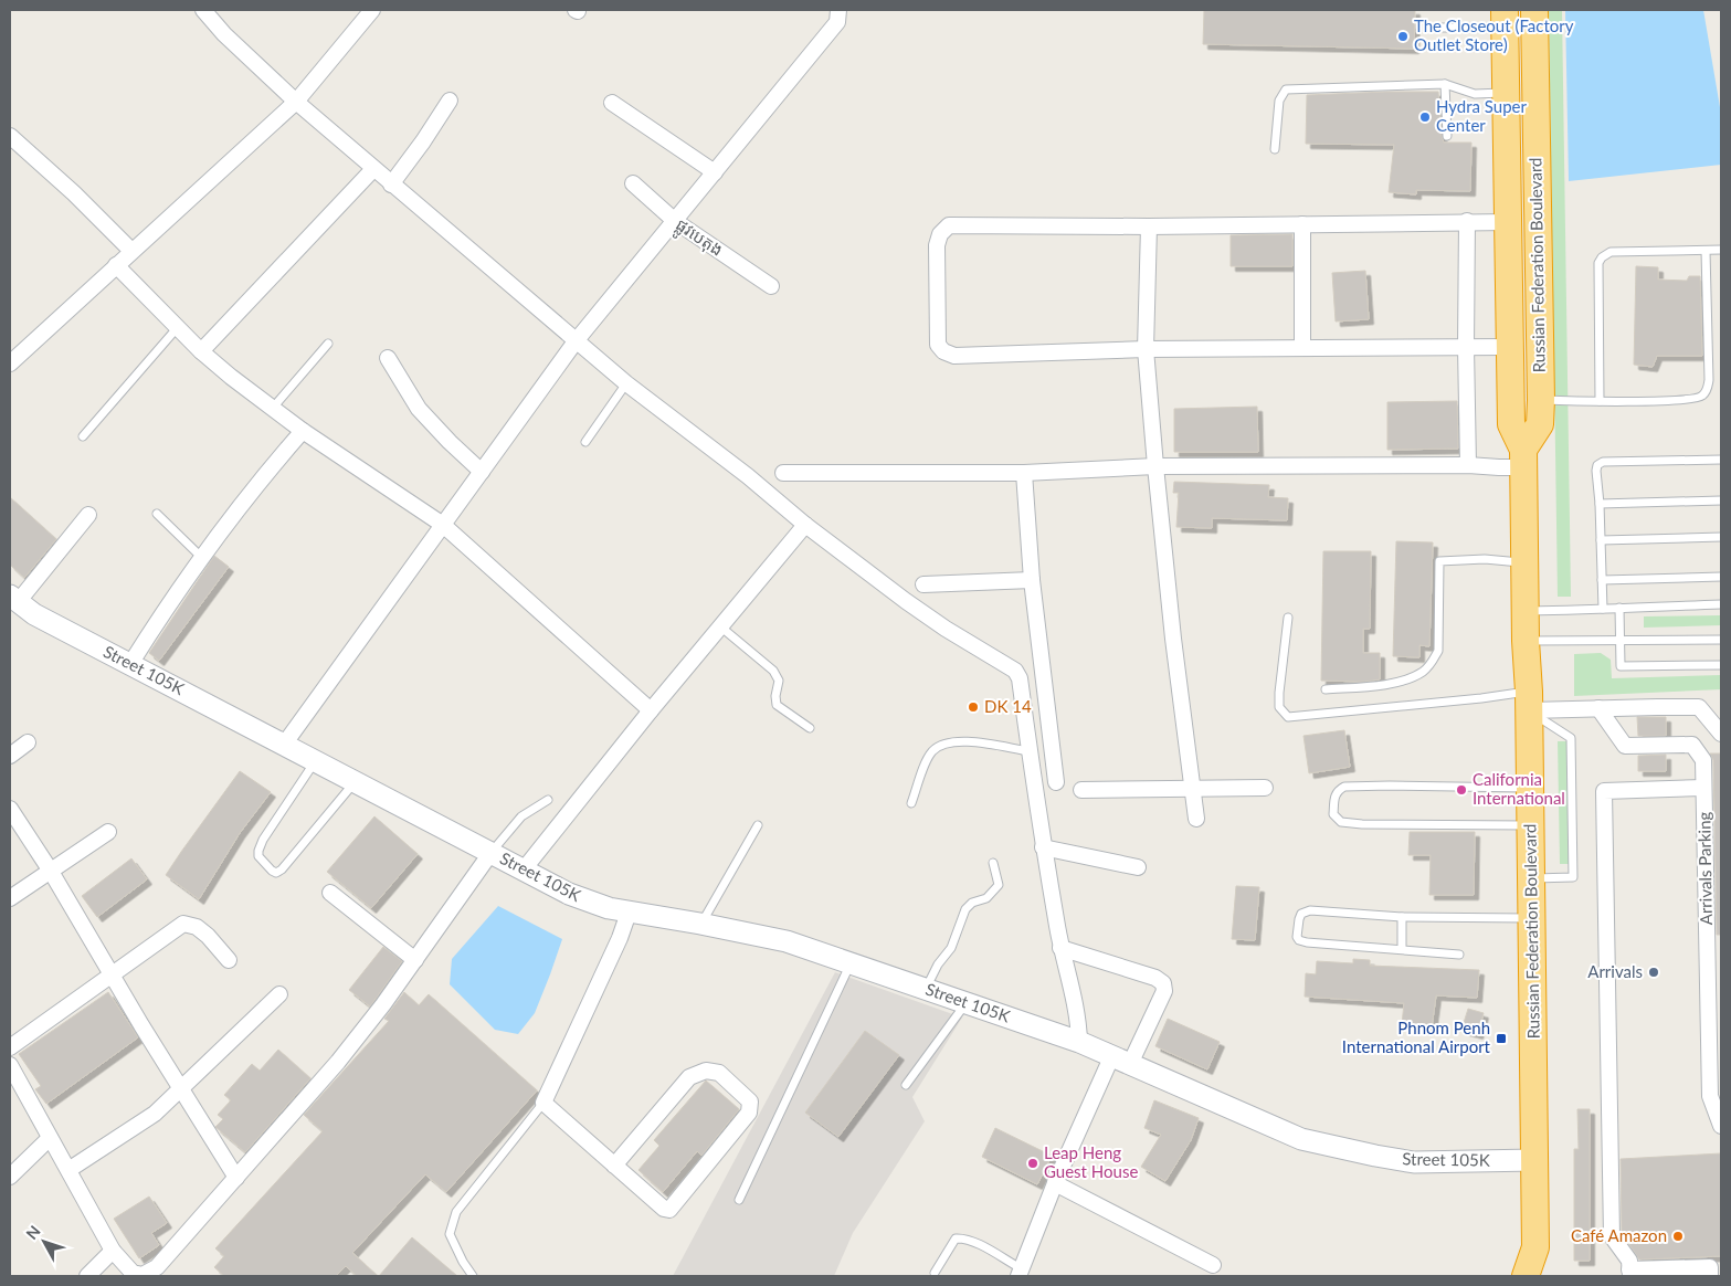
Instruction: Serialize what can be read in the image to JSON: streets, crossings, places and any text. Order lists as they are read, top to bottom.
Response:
{
  "streets": {
    "highway": ["Russian Federation Boulevard"],
    "main road": ["Street 105K"],
    "street": ["ផ្លូវបេតុង", "Arrivals Parking"]
  },
  "crossings": [
    ["Russian Federation Boulevard", "Street 105K"]
  ],
  "places": {
    "other": [
      "The Closeout (Factory Outlet Store)",
      "Hydra Super Center",
      "DK 14",
      "California International",
      "Arrivals",
      "Leap Heng Guest House",
      "Café Amazon"
    ],
    "transit": ["Phnom Penh International Airport"]
  },
  "north": "top left"
}
